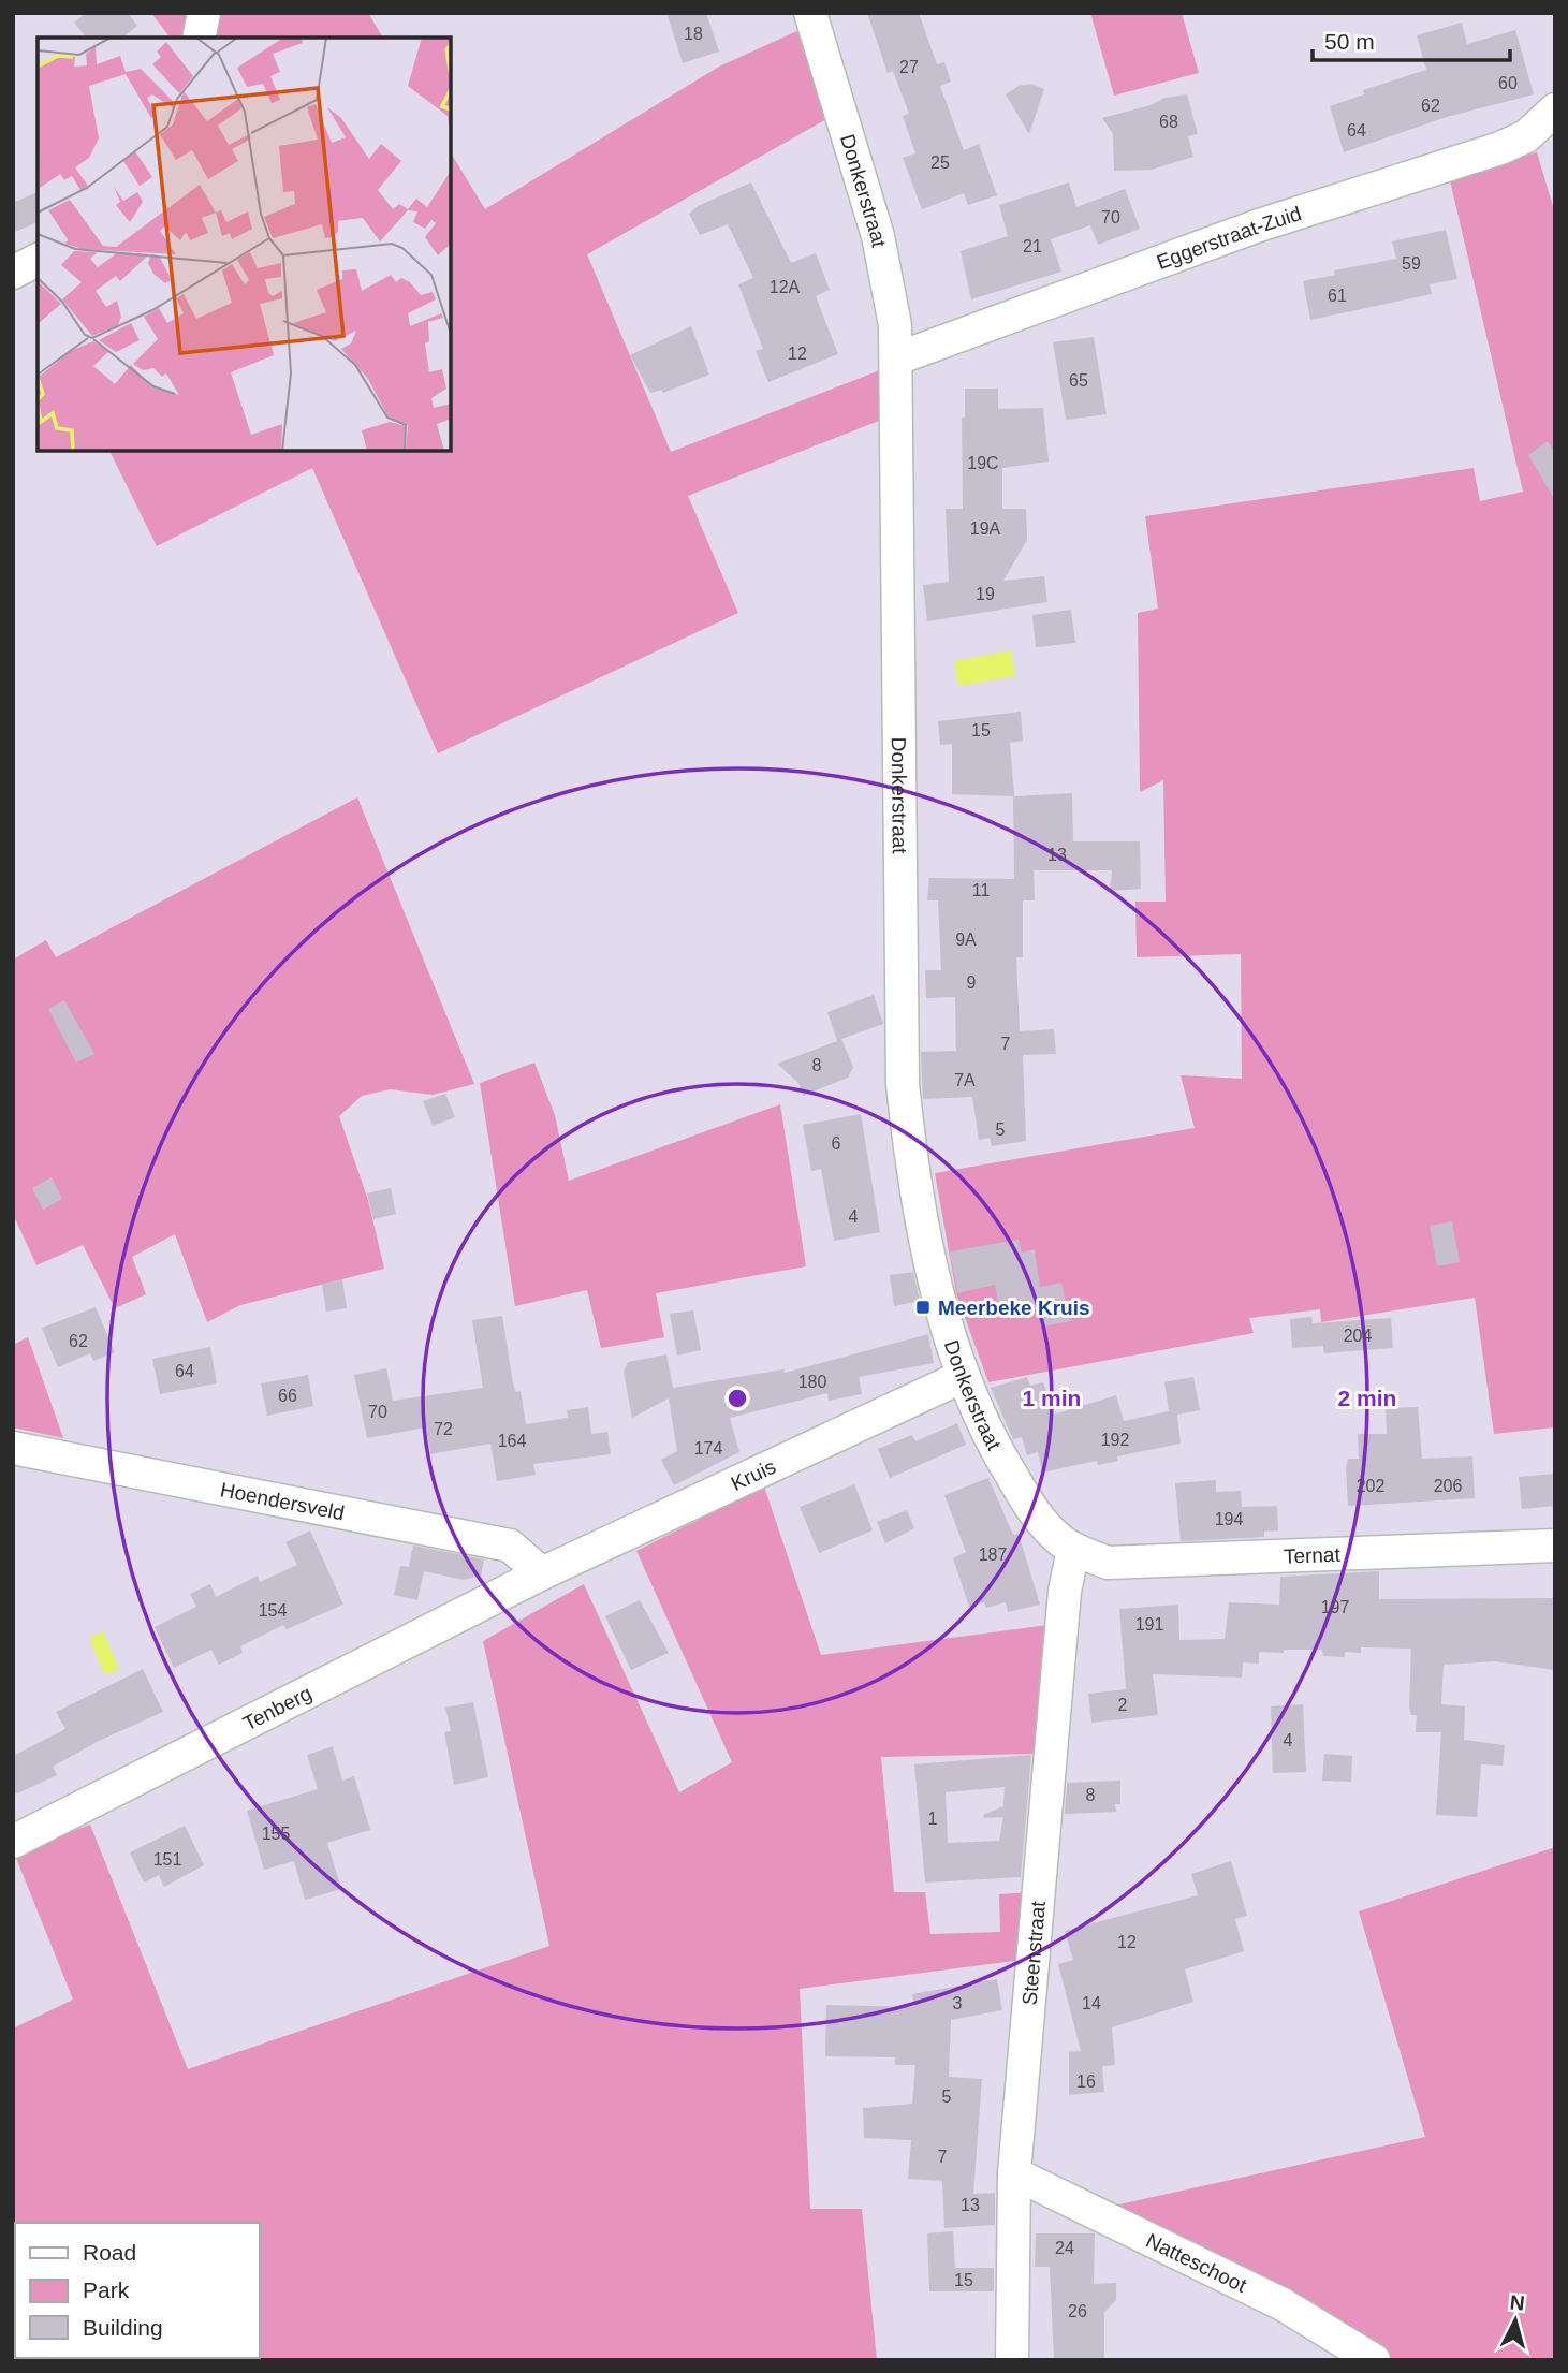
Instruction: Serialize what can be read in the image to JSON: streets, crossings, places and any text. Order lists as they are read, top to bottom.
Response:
{
  "streets": {
    "street": [
      "Donkerstraat",
      "Eggerstraat-Zuid",
      "Kruis",
      "Hoendersveld",
      "Ternat",
      "Tenberg",
      "Steenstraat",
      "Natteschoot"
    ]
  },
  "crossings": [
    ["Donkerstraat", "Eggerstraat-Zuid"],
    ["Donkerstraat", "Kruis"],
    ["Donkerstraat", "Ternat"],
    ["Donkerstraat", "Steenstraat"],
    ["Kruis", "Hoendersveld"],
    ["Kruis", "Tenberg"],
    ["Hoendersveld", "Tenberg"],
    ["Ternat", "Steenstraat"],
    ["Steenstraat", "Natteschoot"]
  ],
  "places": {
    "transit": ["Meerbeke Kruis"]
  },
  "house_numbers": [
    "18",
    "27",
    "60",
    "62",
    "68",
    "64",
    "25",
    "70",
    "21",
    "59",
    "12A",
    "61",
    "12",
    "65",
    "19C",
    "19A",
    "19",
    "15",
    "13",
    "11",
    "9A",
    "9",
    "7",
    "8",
    "7A",
    "5",
    "6",
    "4",
    "204",
    "62",
    "64",
    "180",
    "66",
    "70",
    "72",
    "192",
    "164",
    "174",
    "202",
    "206",
    "194",
    "187",
    "197",
    "154",
    "191",
    "2",
    "4",
    "8",
    "1",
    "155",
    "151",
    "12",
    "3",
    "14",
    "16",
    "5",
    "7",
    "13",
    "24",
    "15",
    "26"
  ],
  "legend": ["Road", "Park", "Building"],
  "scale_bar": "50 m",
  "north": "top",
  "rings": ["1 min", "2 min"]
}
